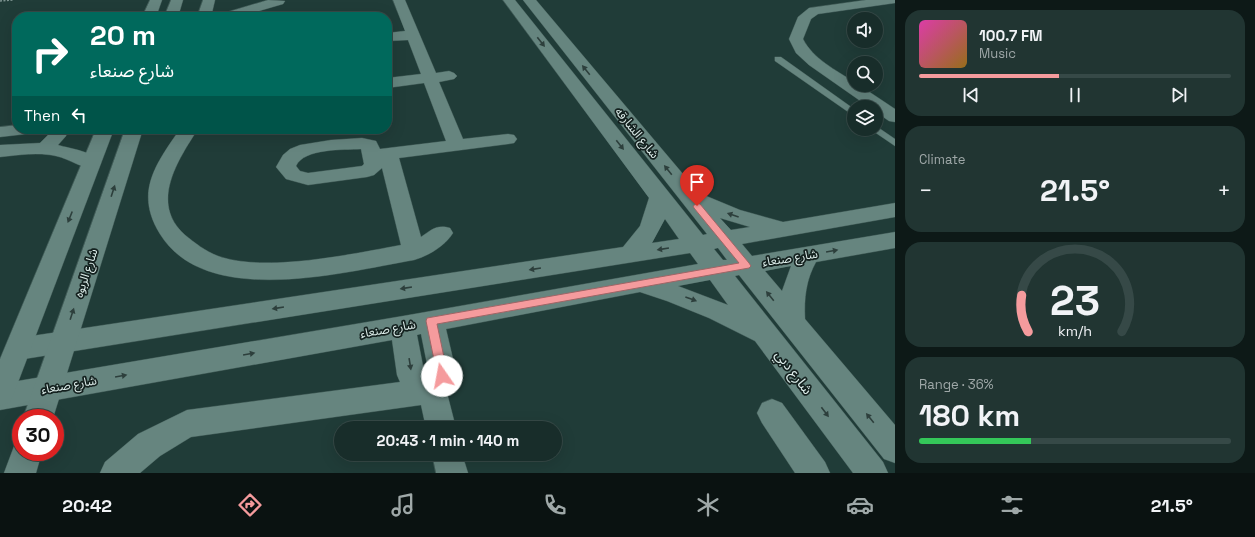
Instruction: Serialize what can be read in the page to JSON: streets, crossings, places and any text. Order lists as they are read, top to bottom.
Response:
{
  "streets": {
    "street": [
      "شارع الشارقه",
      "شارع صنعاء",
      "شارع الربوه",
      "شارع دبي"
    ]
  },
  "crossings": [
    ["شارع الشارقه", "شارع صنعاء"],
    ["شارع الشارقه", "شارع دبي"],
    ["شارع صنعاء", "شارع الربوه"],
    ["شارع صنعاء", "شارع دبي"]
  ],
  "page": {
    "turn": ["20 m", "شارع صنعاء"],
    "song": ["100.7 FM", "Music"],
    "then": "Then",
    "tile": [
      "Climate",
      ["Range · 36%", "180 km"]
    ],
    "heat": ["−", "21.5°", "+"],
    "limit": "30",
    "trip": "20:43 · 1 min · 140 m",
    "tabs": ["20:42", "21.5°"],
    "gauge": ["23", "km/h"]
  }
}
